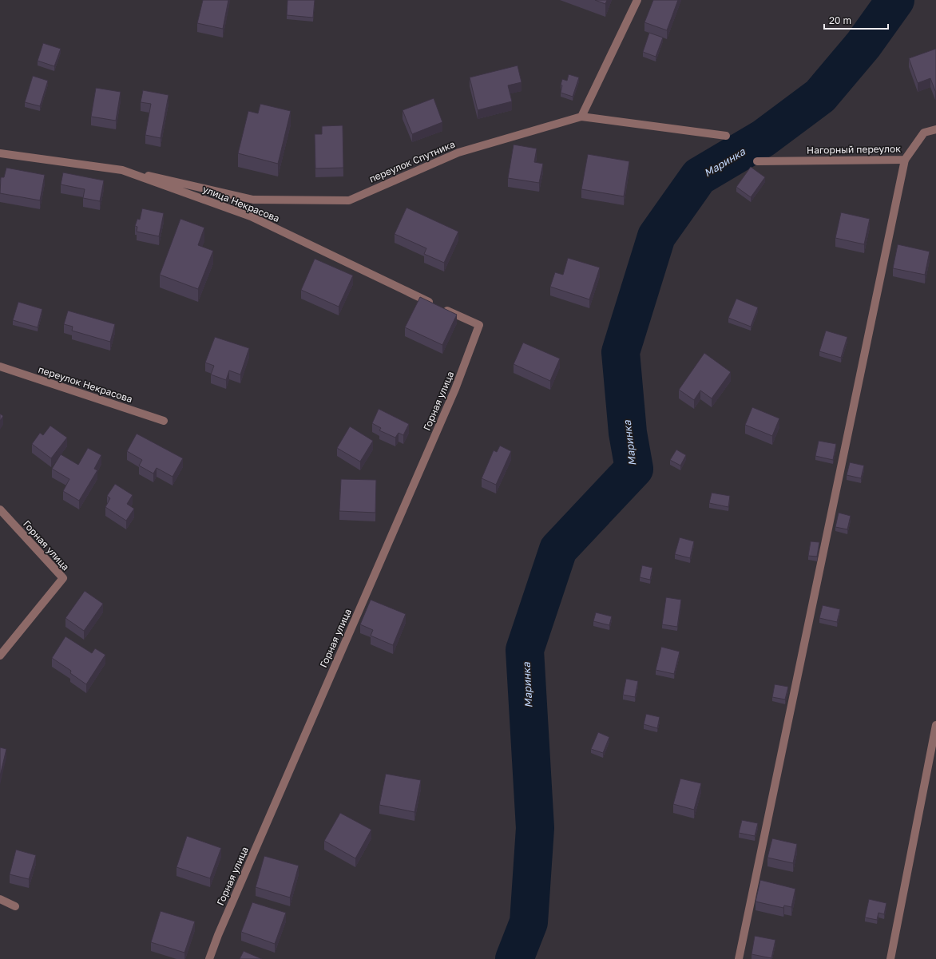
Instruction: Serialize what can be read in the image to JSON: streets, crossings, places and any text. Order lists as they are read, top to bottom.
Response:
{
  "streets": {
    "street": [
      "Нагорный переулок",
      "переулок Спутника",
      "улица Некрасова",
      "переулок Некрасова",
      "Горная улица"
    ]
  },
  "crossings": [
    ["переулок Спутника", "улица Некрасова"],
    ["улица Некрасова", "Горная улица"]
  ],
  "water": ["Маринка"],
  "scale_bar": "20 m"
}
